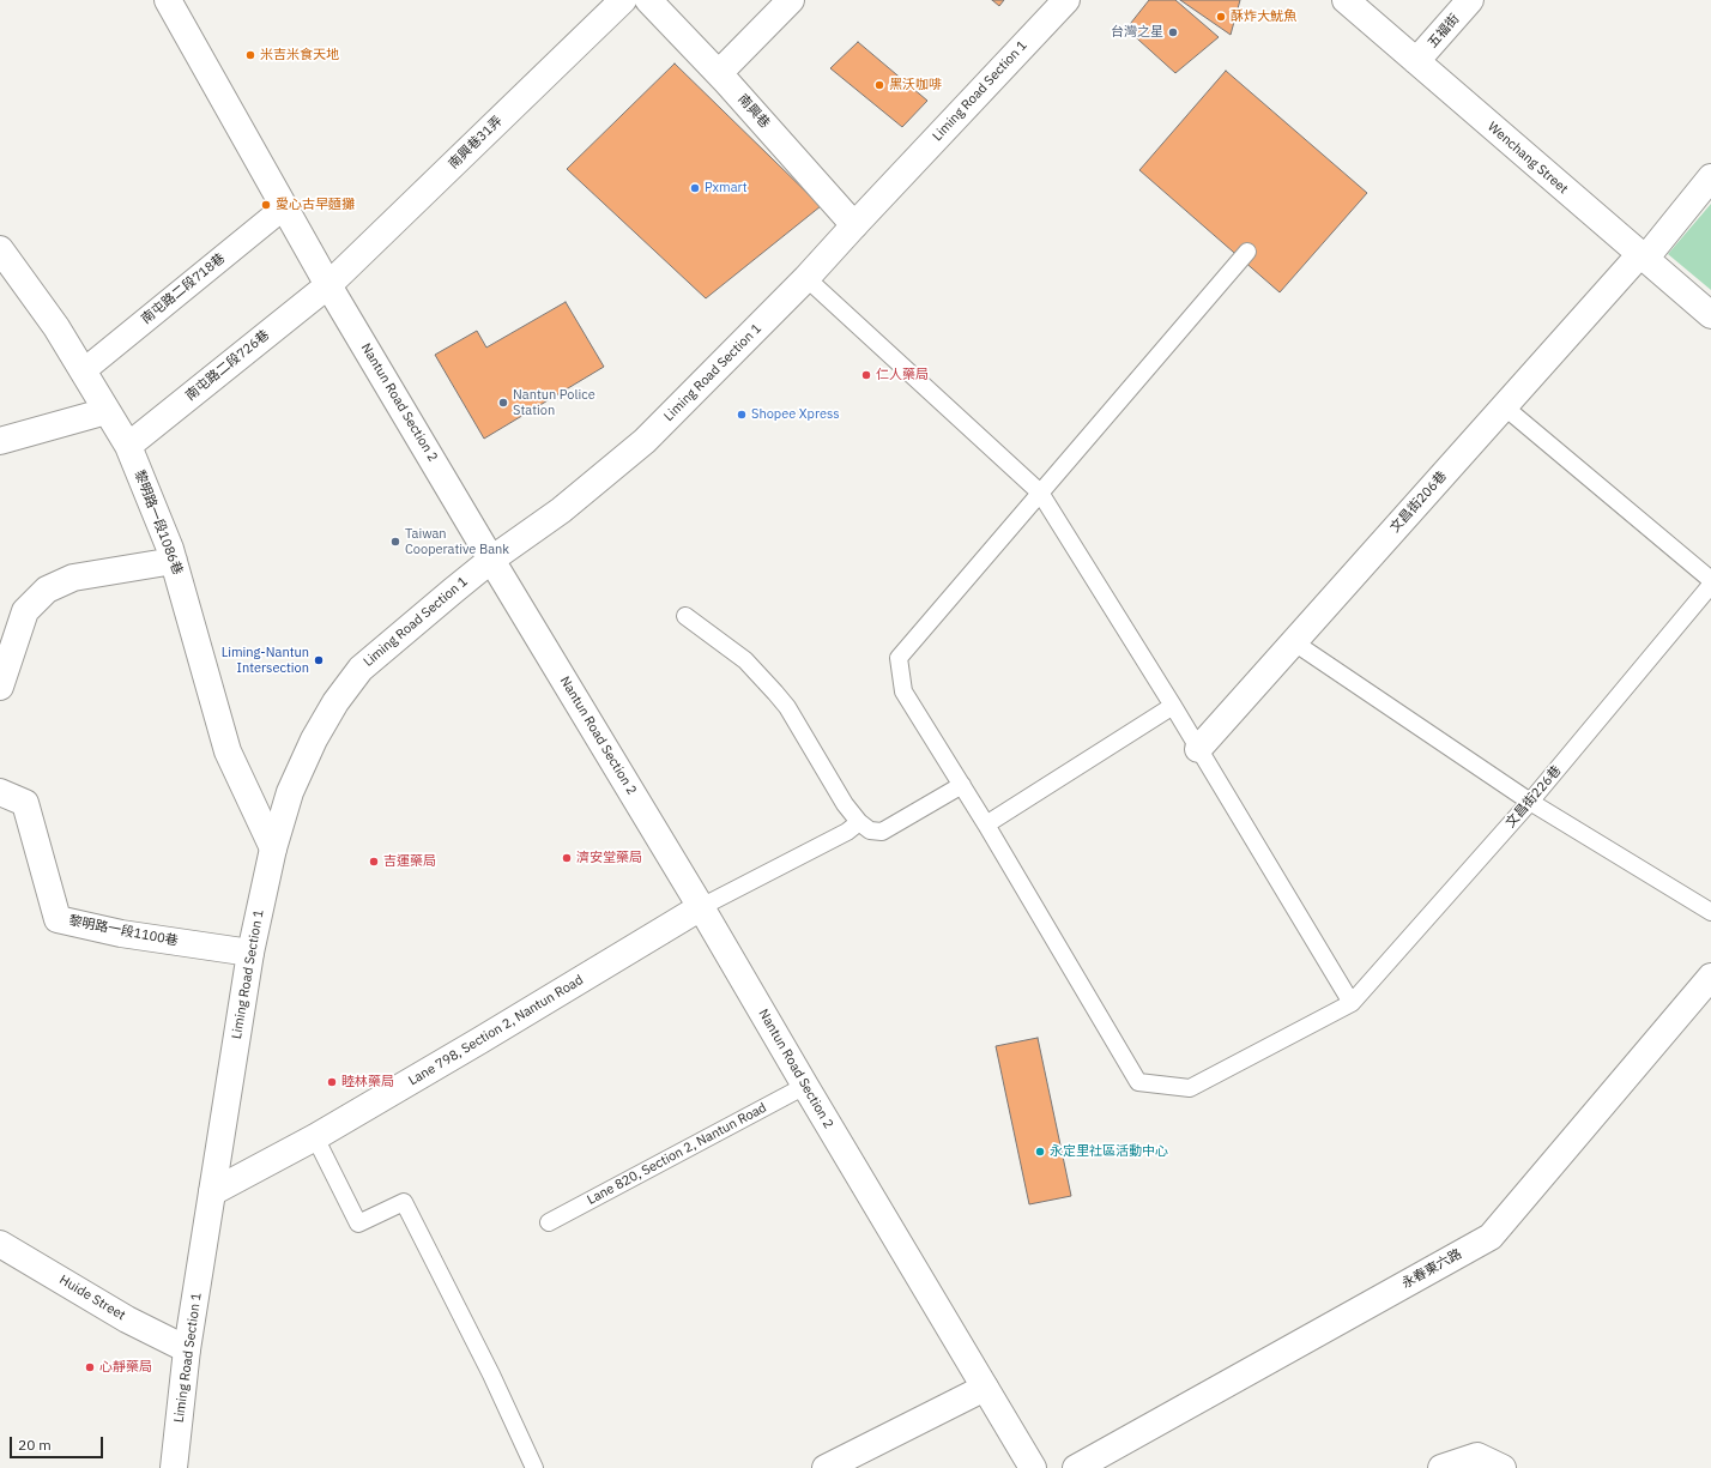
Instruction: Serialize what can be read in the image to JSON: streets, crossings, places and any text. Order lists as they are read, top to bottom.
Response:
{
  "streets": {
    "street": [
      "五福街",
      "Liming Road Section 1",
      "南興巷",
      "南興巷31弄",
      "Wenchang Street",
      "南屯路二段718巷",
      "南屯路二段726巷",
      "Nantun Road Section 2",
      "文昌街206巷",
      "黎明路一段1086巷",
      "黎明路一段1100巷",
      "Lane 798, Section 2, Nantun Road",
      "永春東六路",
      "Huide Street"
    ],
    "lane": ["文昌街226巷", "Lane 820, Section 2, Nantun Road"]
  },
  "crossings": [
    ["五福街", "Wenchang Street"],
    ["Liming Road Section 1", "南興巷"],
    ["Liming Road Section 1", "Nantun Road Section 2"],
    ["Liming Road Section 1", "黎明路一段1086巷"],
    ["Liming Road Section 1", "黎明路一段1100巷"],
    ["Liming Road Section 1", "Lane 798, Section 2, Nantun Road"],
    ["Liming Road Section 1", "Huide Street"],
    ["南興巷31弄", "南屯路二段726巷"],
    ["南興巷31弄", "Nantun Road Section 2"],
    ["Wenchang Street", "文昌街206巷"],
    ["南屯路二段718巷", "Nantun Road Section 2"],
    ["南屯路二段718巷", "黎明路一段1086巷"],
    ["南屯路二段726巷", "Nantun Road Section 2"],
    ["南屯路二段726巷", "黎明路一段1086巷"],
    ["Nantun Road Section 2", "Lane 798, Section 2, Nantun Road"],
    ["Nantun Road Section 2", "Lane 820, Section 2, Nantun Road"]
  ],
  "places": [
    "酥炸大魷魚",
    "台灣之星",
    "米吉米食天地",
    "黑沃咖啡",
    "Pxmart",
    "愛心古早麵攤",
    "仁人藥局",
    "Nantun Police Station",
    "Shopee Xpress",
    "Taiwan Cooperative Bank",
    "Liming-Nantun Intersection",
    "濟安堂藥局",
    "吉運藥局",
    "睦林藥局",
    "永定里社區活動中心",
    "心靜藥局"
  ],
  "scale_bar": "20 m"
}
